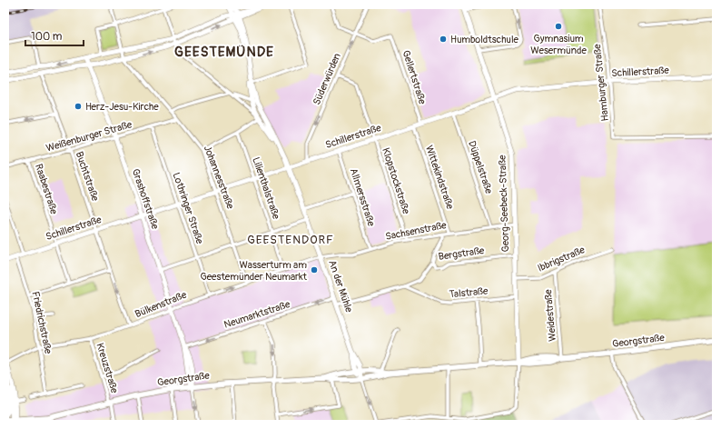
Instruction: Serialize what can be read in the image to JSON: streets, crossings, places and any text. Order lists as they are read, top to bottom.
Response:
{
  "streets": {
    "main road": ["Georgstraße"],
    "street": [
      "Schillerstraße",
      "Gellertstraße",
      "Süderwürden",
      "Hamburger Straße",
      "Weißenburger Straße",
      "Düppelstraße",
      "Buchtstraße",
      "Johannesstraße",
      "Wittekindstraße",
      "Klopstockstraße",
      "Lilienthalstraße",
      "Raabestraße",
      "Allmersstraße",
      "Grashoffstraße",
      "Georg-Seebeck-Straße",
      "Lothringer Straße",
      "Sachsenstraße",
      "Bergstraße",
      "Ibbrigstraße",
      "An der Mühle",
      "Talstraße",
      "Bülkenstraße",
      "Neumarktstraße",
      "Weidestraße",
      "Friedrichstraße",
      "Kreuzstraße"
    ]
  },
  "crossings": [
    ["Schillerstraße", "Gellertstraße"],
    ["Schillerstraße", "Süderwürden"],
    ["Schillerstraße", "Hamburger Straße"],
    ["Schillerstraße", "Düppelstraße"],
    ["Schillerstraße", "Buchtstraße"],
    ["Schillerstraße", "Johannesstraße"],
    ["Schillerstraße", "Wittekindstraße"],
    ["Schillerstraße", "Klopstockstraße"],
    ["Schillerstraße", "Lilienthalstraße"],
    ["Schillerstraße", "Raabestraße"],
    ["Schillerstraße", "Allmersstraße"],
    ["Schillerstraße", "Grashoffstraße"],
    ["Schillerstraße", "Georg-Seebeck-Straße"],
    ["Schillerstraße", "Lothringer Straße"],
    ["Schillerstraße", "An der Mühle"],
    ["Schillerstraße", "Friedrichstraße"],
    ["Gellertstraße", "Süderwürden"],
    ["Süderwürden", "Klopstockstraße"],
    ["Weißenburger Straße", "Buchtstraße"],
    ["Weißenburger Straße", "Johannesstraße"],
    ["Weißenburger Straße", "Raabestraße"],
    ["Weißenburger Straße", "Grashoffstraße"],
    ["Weißenburger Straße", "Lothringer Straße"],
    ["Düppelstraße", "Sachsenstraße"],
    ["Buchtstraße", "Bülkenstraße"],
    ["Johannesstraße", "Bülkenstraße"],
    ["Wittekindstraße", "Sachsenstraße"],
    ["Klopstockstraße", "Sachsenstraße"],
    ["Lilienthalstraße", "Bülkenstraße"],
    ["Allmersstraße", "Sachsenstraße"],
    ["Grashoffstraße", "Bülkenstraße"],
    ["Grashoffstraße", "Neumarktstraße"],
    ["Grashoffstraße", "Georgstraße"],
    ["Georg-Seebeck-Straße", "Sachsenstraße"],
    ["Georg-Seebeck-Straße", "Bergstraße"],
    ["Georg-Seebeck-Straße", "Ibbrigstraße"],
    ["Georg-Seebeck-Straße", "Talstraße"],
    ["Georg-Seebeck-Straße", "Georgstraße"],
    ["Lothringer Straße", "Bülkenstraße"],
    ["Sachsenstraße", "An der Mühle"],
    ["Sachsenstraße", "Bülkenstraße"],
    ["Ibbrigstraße", "Weidestraße"],
    ["An der Mühle", "Bülkenstraße"],
    ["An der Mühle", "Neumarktstraße"],
    ["An der Mühle", "Georgstraße"],
    ["Bülkenstraße", "Friedrichstraße"],
    ["Bülkenstraße", "Kreuzstraße"],
    ["Weidestraße", "Georgstraße"],
    ["Georgstraße", "Kreuzstraße"]
  ],
  "one_way": ["Neumarktstraße"],
  "districts": ["GEESTEMÜNDE", "GEESTENDORF"],
  "places": [
    "Gymnasium Wesermünde",
    "Humboldtschule",
    "Herz-Jesu-Kirche",
    "Wasserturm am Geestemünder Neumarkt"
  ],
  "scale_bar": "100 m"
}
